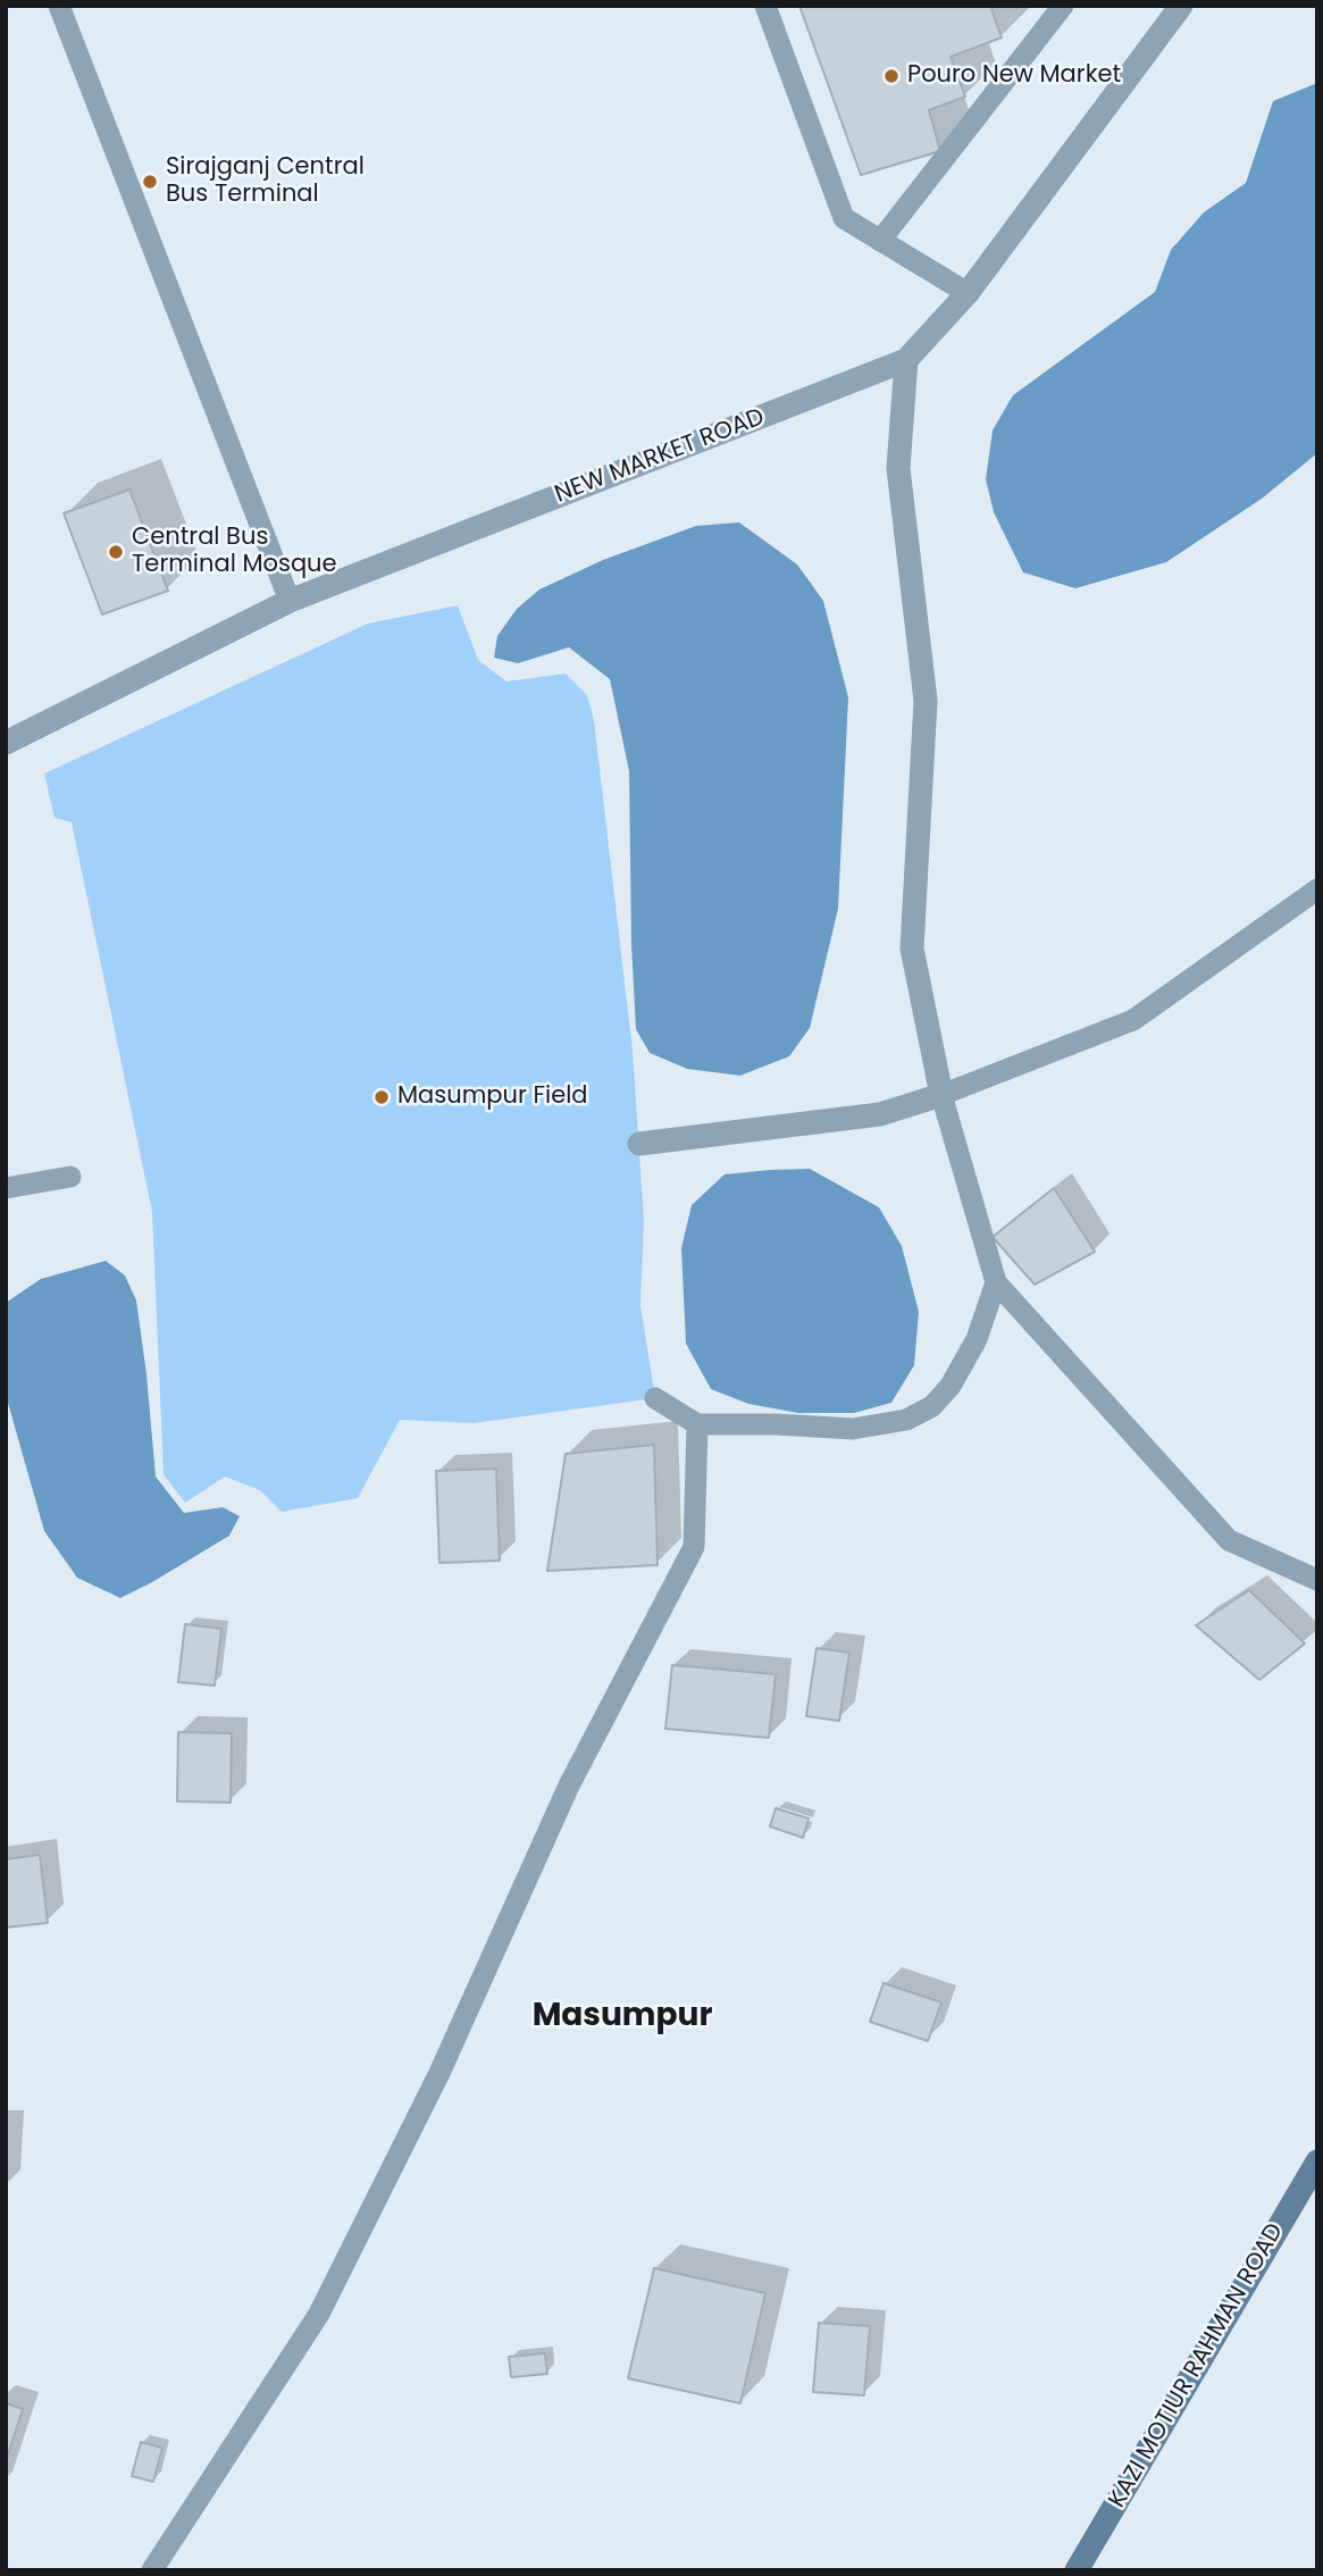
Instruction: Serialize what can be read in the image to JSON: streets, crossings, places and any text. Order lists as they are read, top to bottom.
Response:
{
  "streets": {
    "main road": ["KAZI MOTIUR RAHMAN ROAD"],
    "street": ["NEW MARKET ROAD"]
  },
  "districts": ["Masumpur"],
  "places": [
    "Pouro New Market",
    "Sirajganj Central Bus Terminal",
    "Central Bus Terminal Mosque",
    "Masumpur Field"
  ]
}
